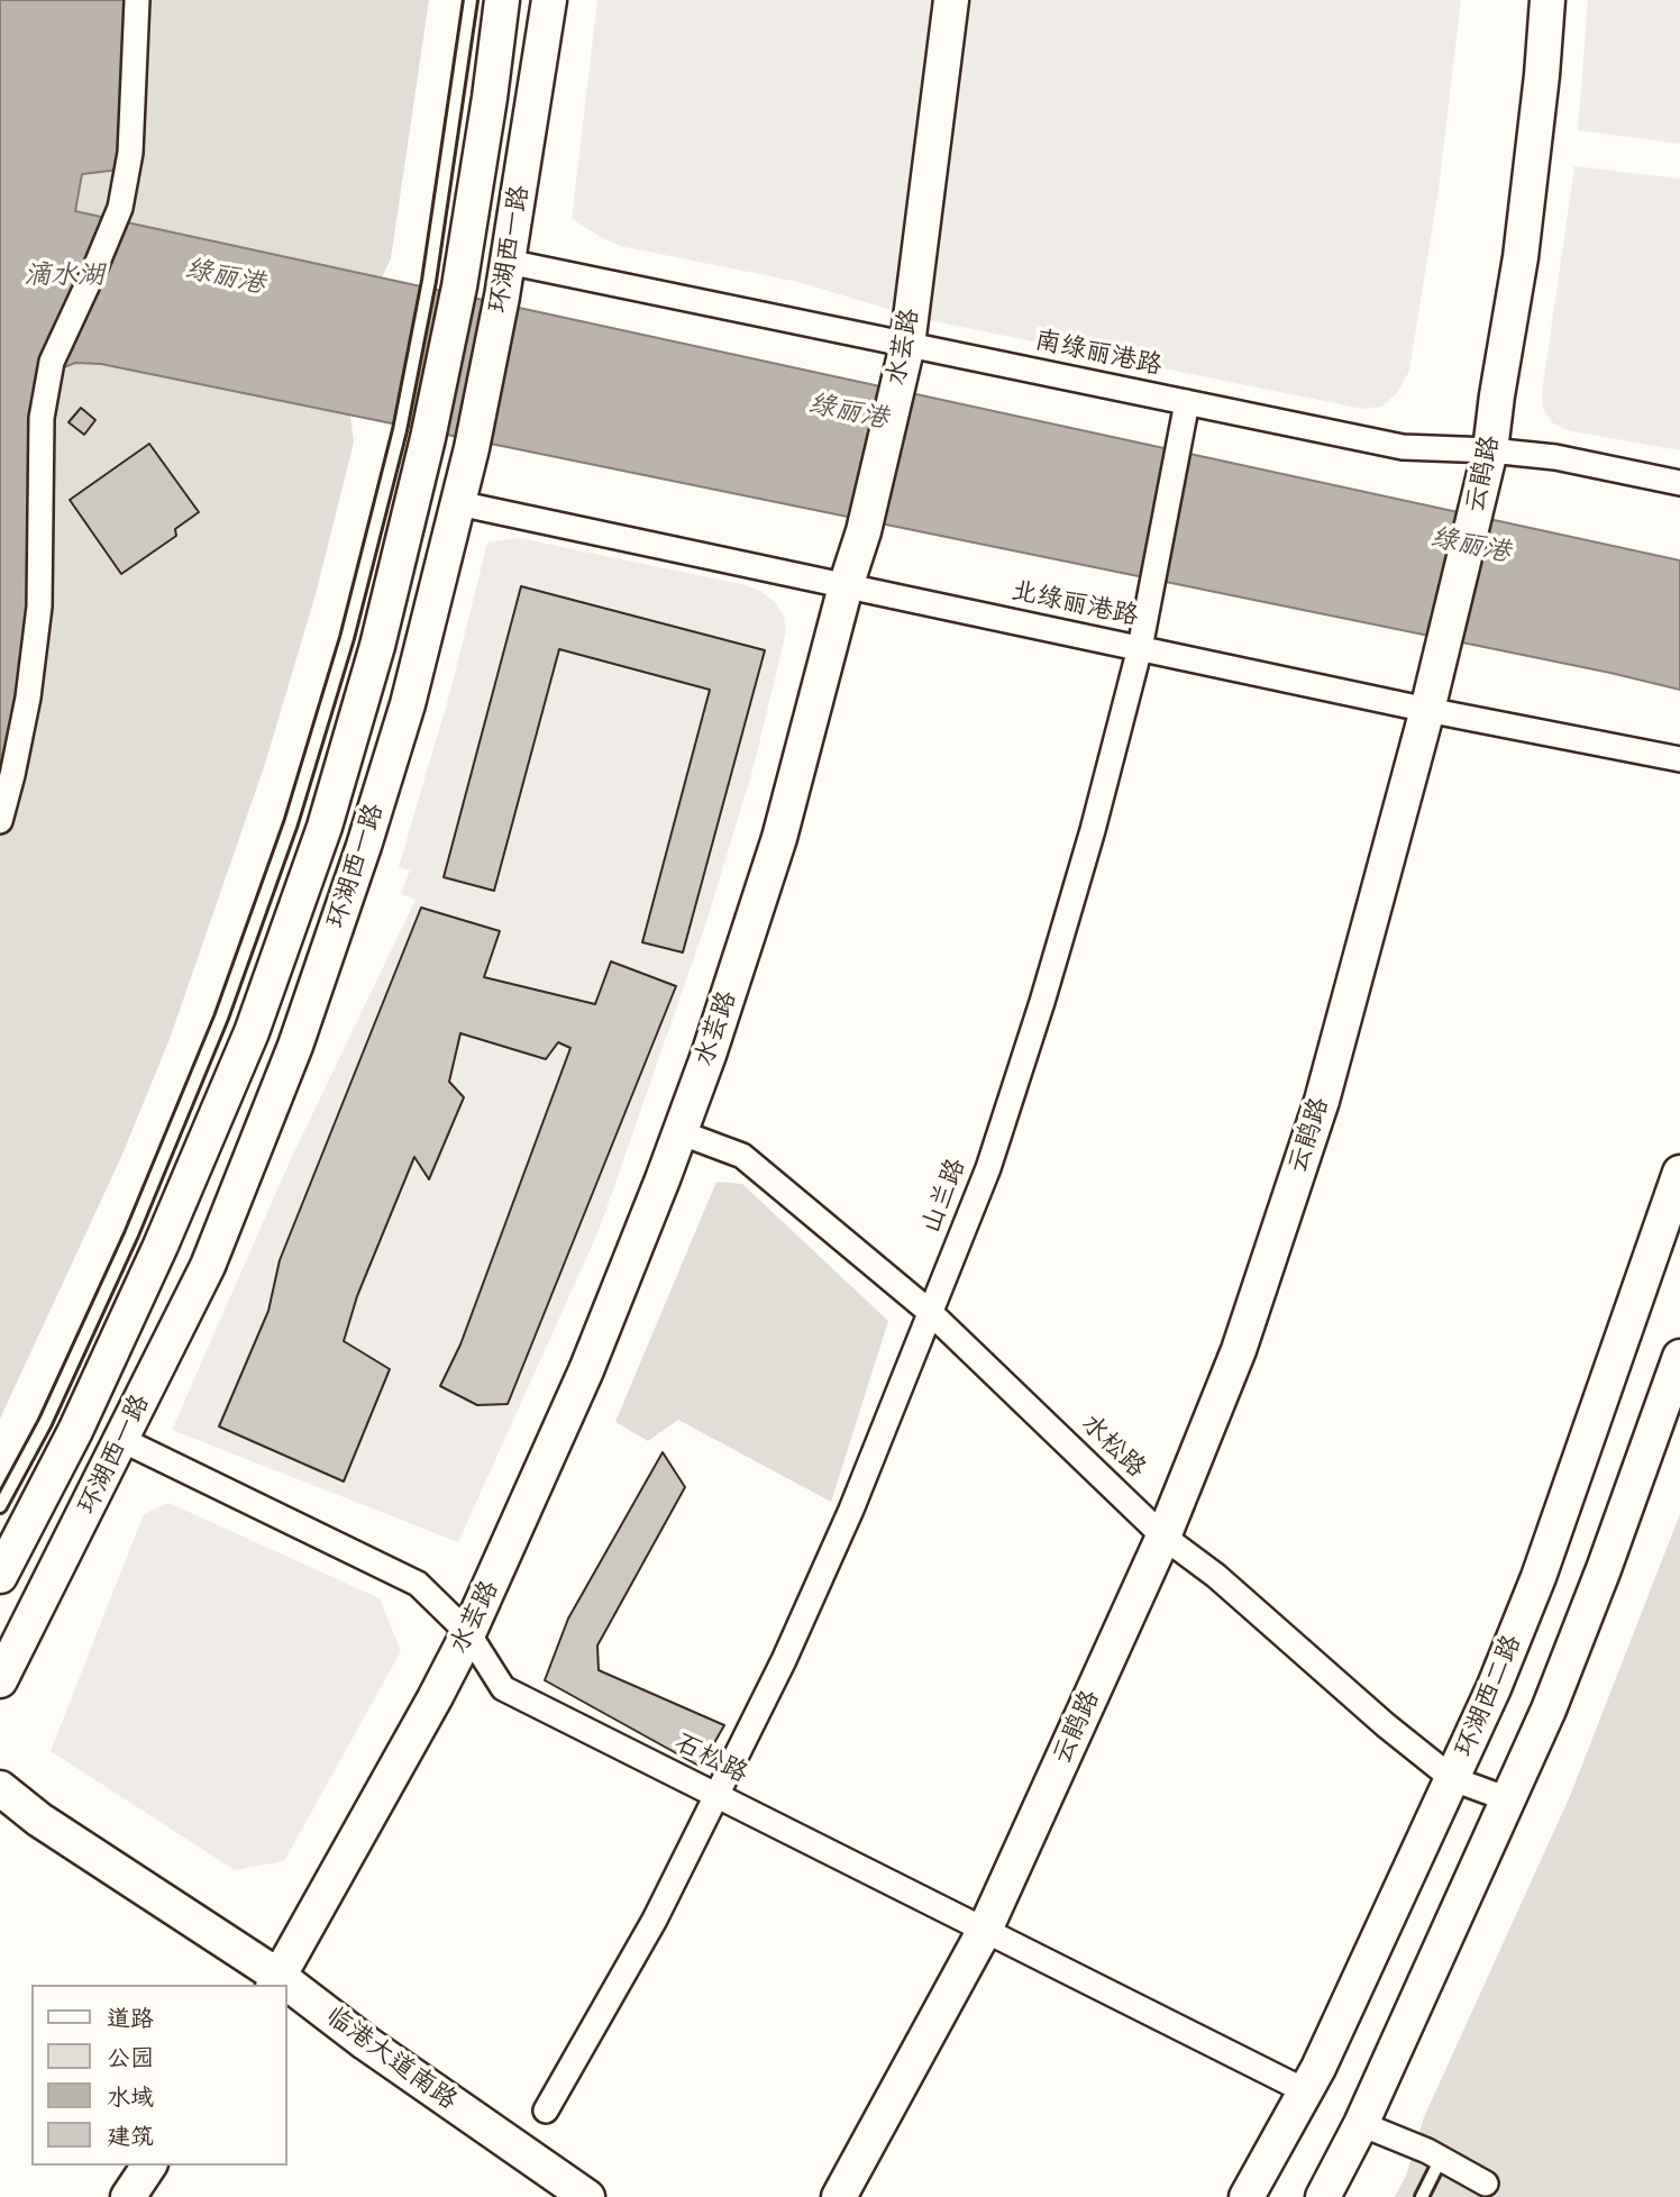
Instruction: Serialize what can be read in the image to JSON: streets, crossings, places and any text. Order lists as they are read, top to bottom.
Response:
{
  "streets": {
    "main road": [
      "环湖西一路",
      "水芸路",
      "云鹃路",
      "环湖西二路",
      "临港大道南路"
    ],
    "street": [
      "南绿丽港路",
      "北绿丽港路",
      "山兰路",
      "水松路",
      "石松路"
    ]
  },
  "crossings": [
    ["环湖西一路", "南绿丽港路"],
    ["环湖西一路", "北绿丽港路"],
    ["环湖西一路", "石松路"],
    ["水芸路", "南绿丽港路"],
    ["水芸路", "北绿丽港路"],
    ["水芸路", "水松路"],
    ["水芸路", "石松路"],
    ["水芸路", "临港大道南路"],
    ["南绿丽港路", "云鹃路"],
    ["南绿丽港路", "山兰路"],
    ["云鹃路", "北绿丽港路"],
    ["云鹃路", "水松路"],
    ["云鹃路", "石松路"],
    ["北绿丽港路", "山兰路"],
    ["山兰路", "水松路"],
    ["山兰路", "石松路"],
    ["水松路", "环湖西二路"],
    ["环湖西二路", "石松路"]
  ],
  "water": ["滴水湖", "绿丽港"],
  "legend": [
    "道路",
    "公园",
    "水域",
    "建筑"
  ]
}
